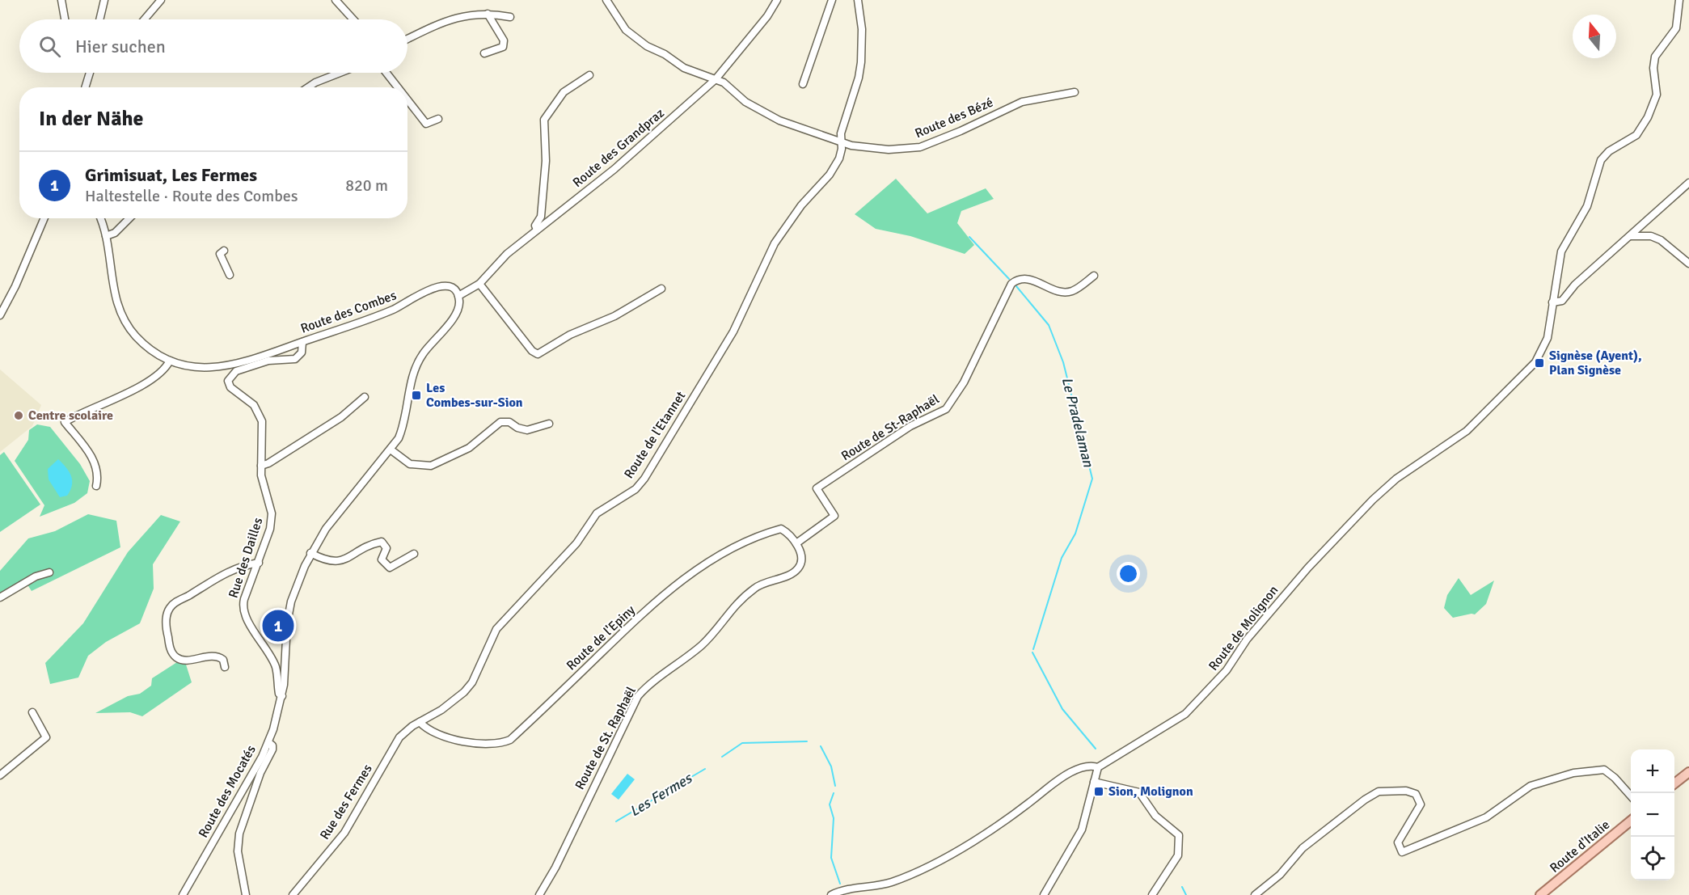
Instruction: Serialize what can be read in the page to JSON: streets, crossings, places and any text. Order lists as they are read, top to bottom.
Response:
{
  "streets": {
    "main road": ["Route d'Italie"],
    "street": [
      "Route des Bézé",
      "Route des Grandpraz",
      "Route des Combes",
      "Route de St-Raphaël",
      "Route de l'Etannet",
      "Rue des Dailles",
      "Route de Molignon",
      "Route de l'Epiny",
      "Route de St. Raphaël",
      "Route des Mocatés",
      "Rue des Fermes"
    ]
  },
  "crossings": [
    ["Route des Bézé", "Route des Grandpraz"],
    ["Route des Bézé", "Route de l'Etannet"],
    ["Route des Grandpraz", "Route des Combes"],
    ["Route des Combes", "Rue des Dailles"],
    ["Route de St-Raphaël", "Route de l'Epiny"],
    ["Route de St-Raphaël", "Route de St. Raphaël"],
    ["Route de l'Etannet", "Route de l'Epiny"],
    ["Route de l'Etannet", "Rue des Fermes"],
    ["Rue des Dailles", "Route des Mocatés"],
    ["Route de l'Epiny", "Route de St. Raphaël"],
    ["Route de l'Epiny", "Rue des Fermes"]
  ],
  "water": ["Le Pradelaman", "Les Fermes"],
  "places": {
    "transit": ["Signèse (Ayent), Plan Signèse", "Les Combes-sur-Sion", "Sion, Molignon"],
    "other": ["Centre scolaire"]
  },
  "north": "top",
  "page": {
    "search": "Hier suchen",
    "heading": "In der Nähe",
    "list": [
      {
        "mark": "1",
        "name": "Grimisuat, Les Fermes",
        "note": "Haltestelle · Route des Combes",
        "value": "820 m"
      }
    ],
    "pins": "1",
    "map_buttons": ["+", "−"]
  }
}
